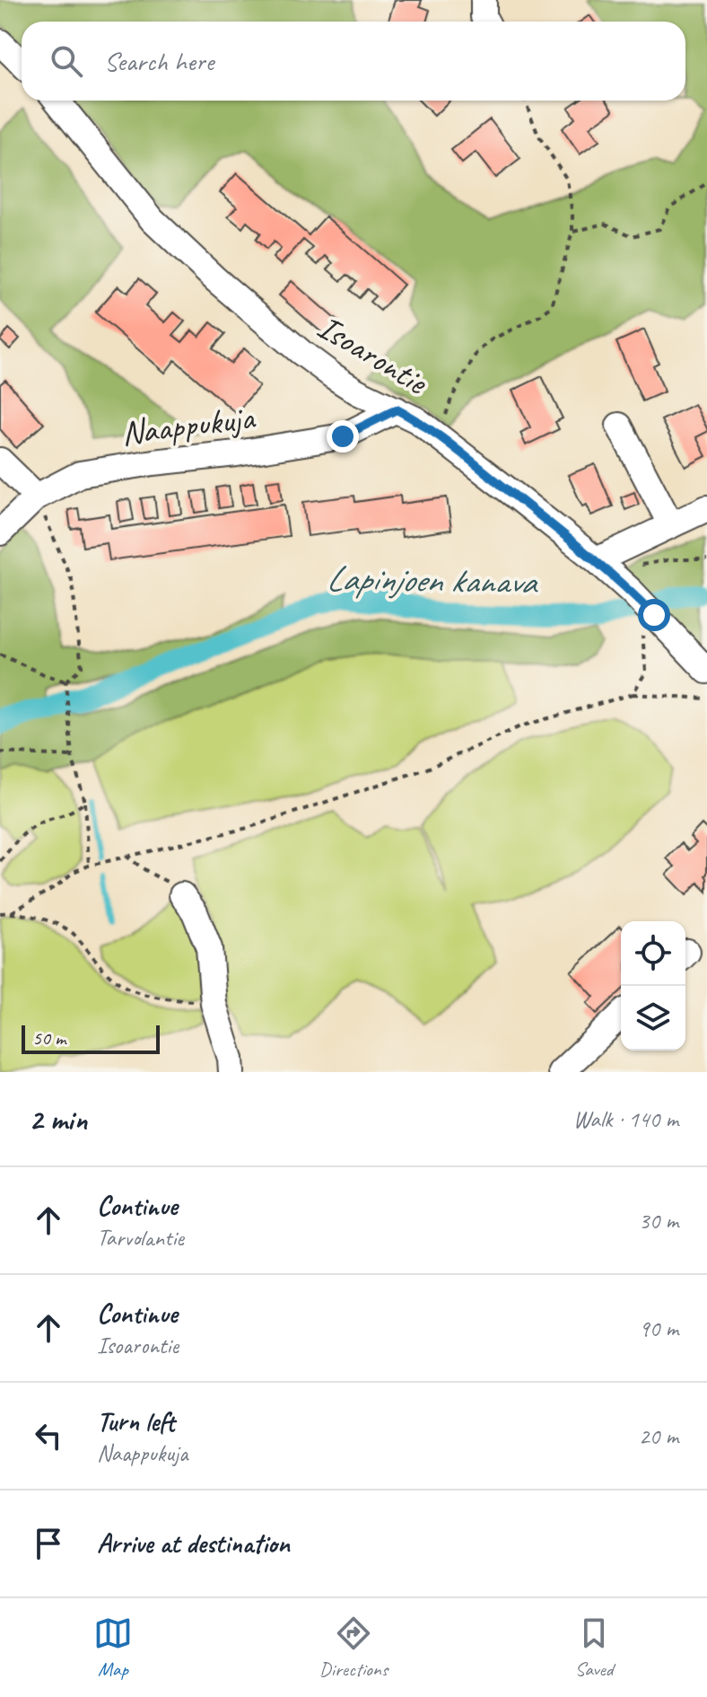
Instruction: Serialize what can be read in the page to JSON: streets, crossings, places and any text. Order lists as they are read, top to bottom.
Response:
{
  "streets": {
    "street": ["Isoarontie", "Naappukuja"]
  },
  "crossings": [
    ["Isoarontie", "Naappukuja"]
  ],
  "water": ["Lapinjoen kanava"],
  "scale_bar": "50 m",
  "page": {
    "search": "Search here",
    "scale": "50 m",
    "heading": ["2 min", "Walk · 140 m"],
    "list": [
      ["Continue", "Tarvolantie", "30 m"],
      ["Continue", "Isoarontie", "90 m"],
      ["Turn left", "Naappukuja", "20 m"],
      "Arrive at destination"
    ],
    "nav": ["Map", "Directions", "Saved"]
  }
}
